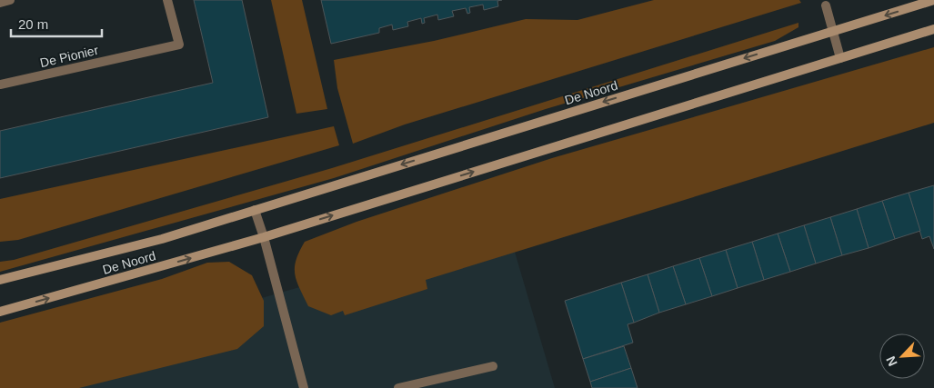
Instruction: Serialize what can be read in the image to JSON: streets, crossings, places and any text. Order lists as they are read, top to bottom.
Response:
{
  "streets": {
    "main road": ["De Noord"],
    "street": ["De Pionier"]
  },
  "scale_bar": "20 m",
  "north": "bottom left"
}
